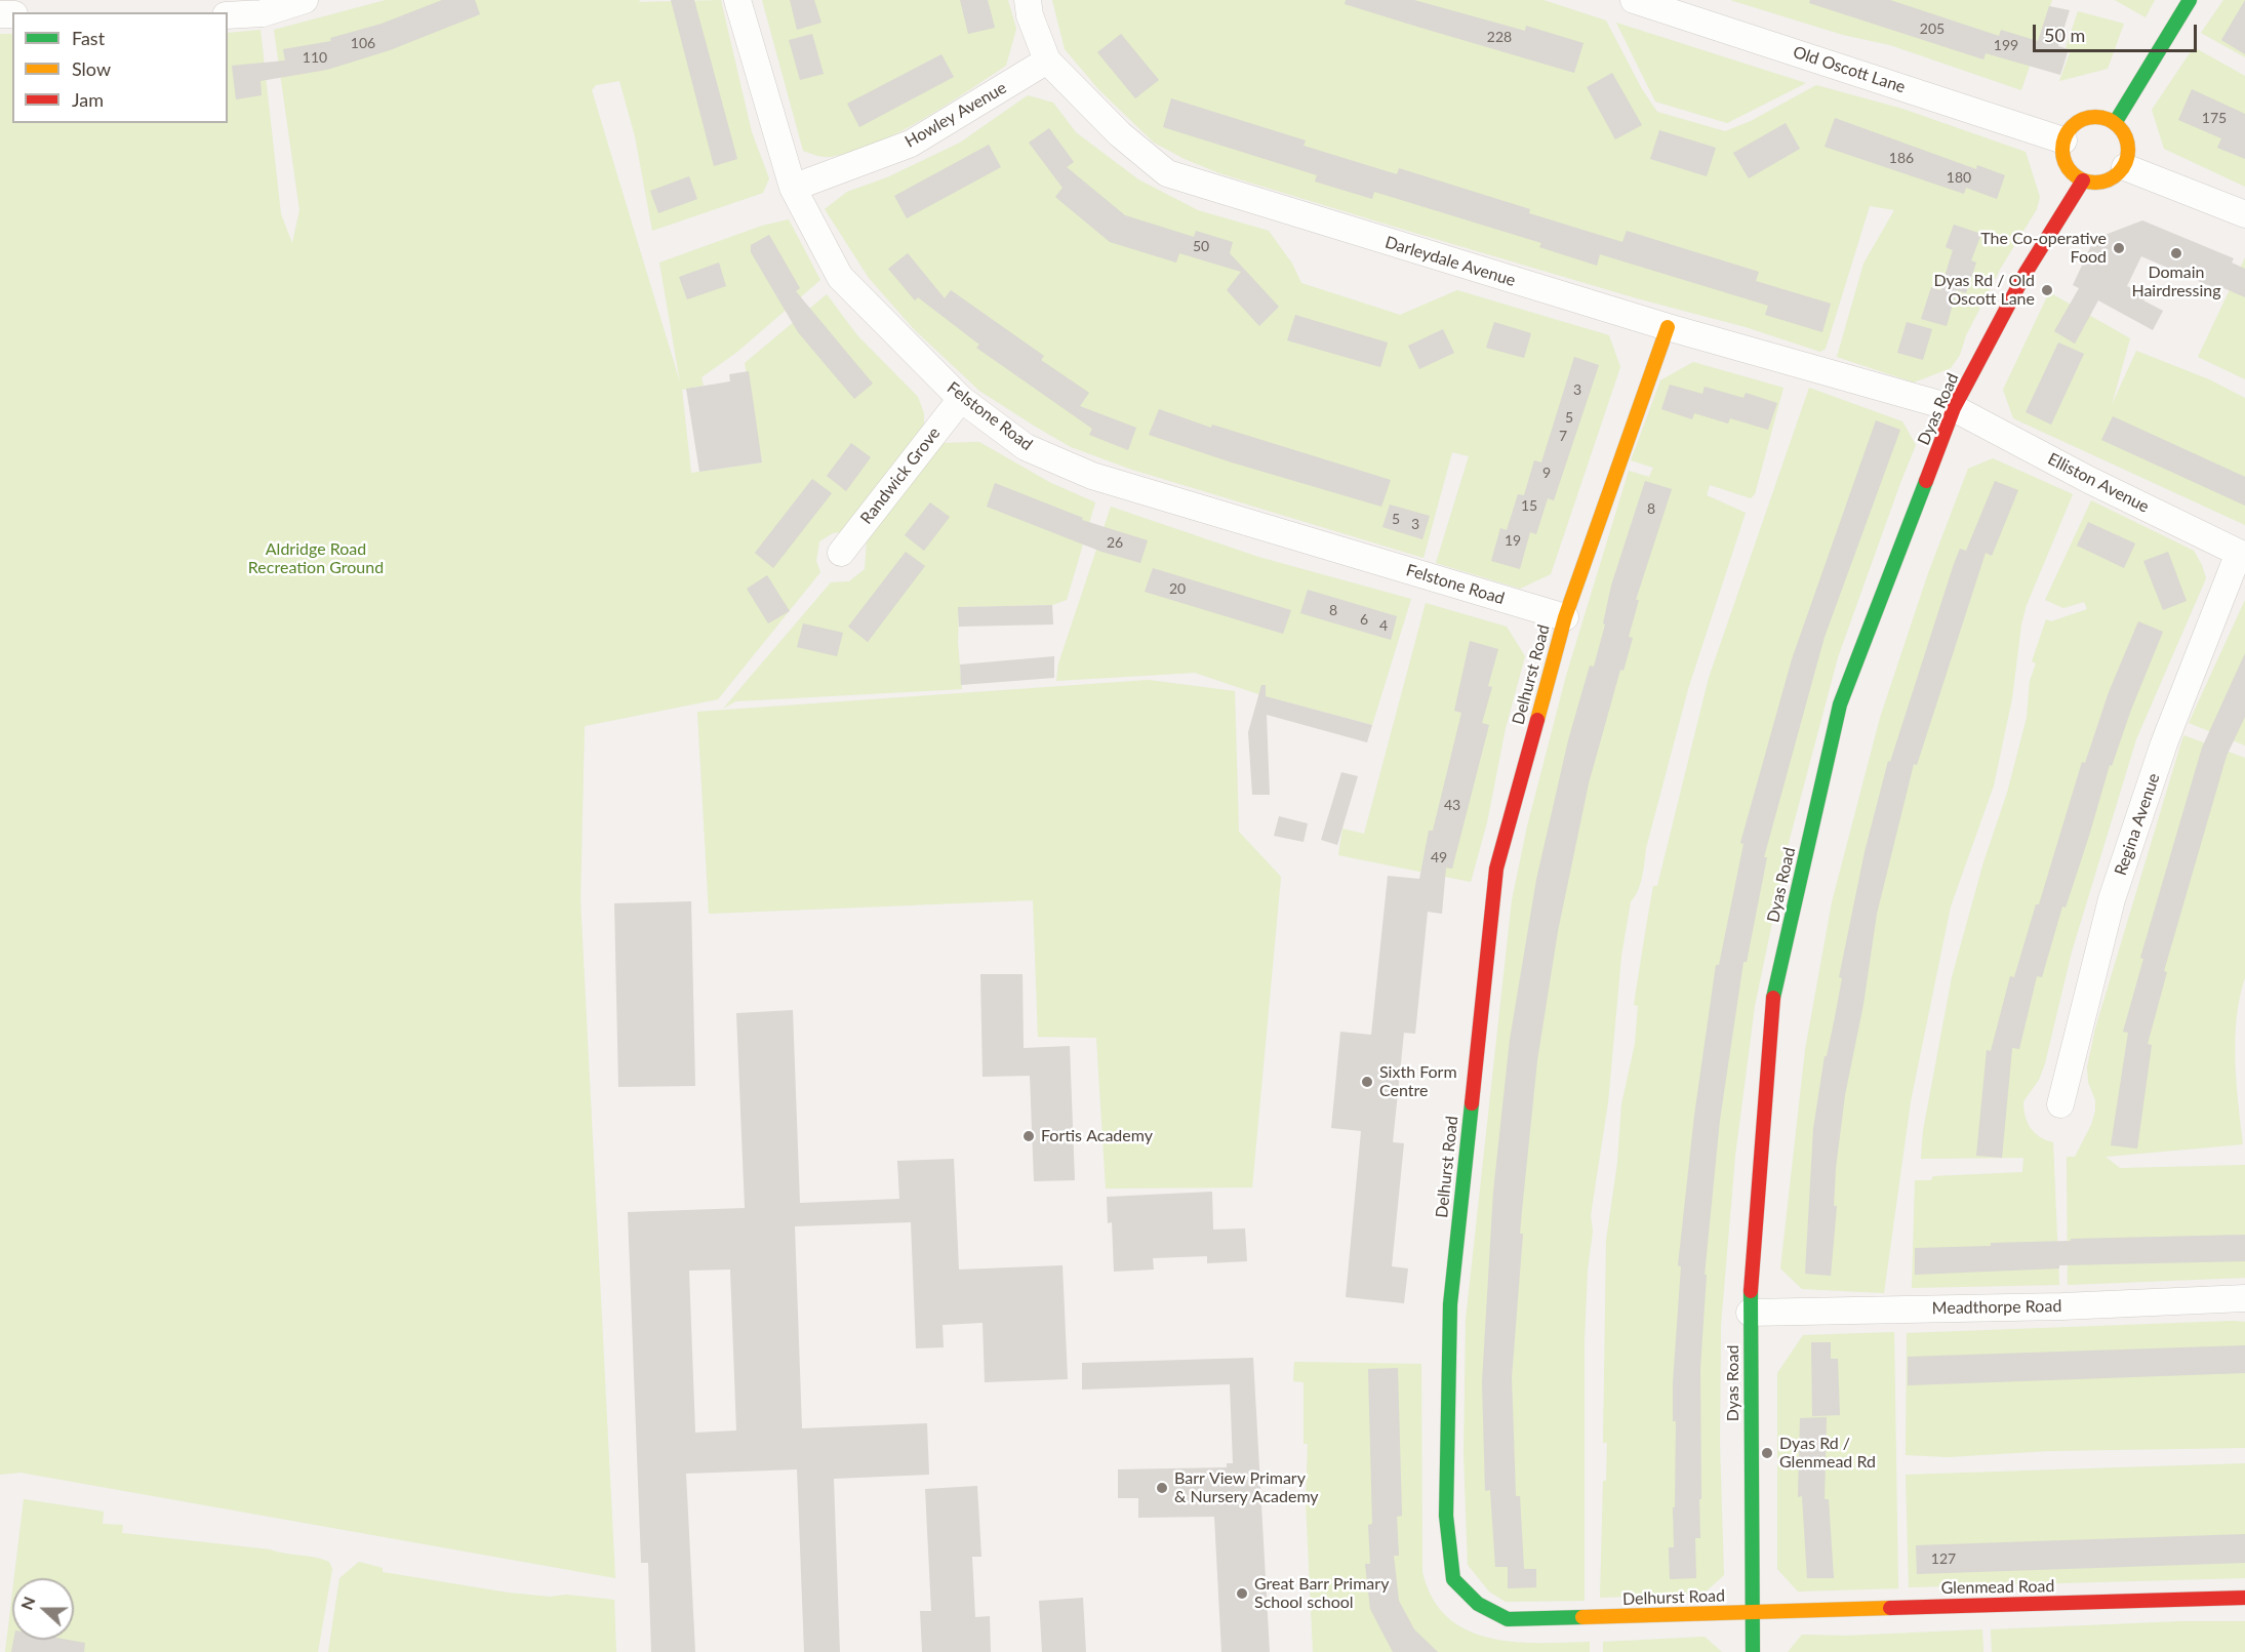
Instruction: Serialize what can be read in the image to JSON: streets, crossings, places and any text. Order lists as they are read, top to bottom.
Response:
{
  "streets": {
    "street": [
      "Old Oscott Lane",
      "Howley Avenue",
      "Darleydale Avenue",
      "Dyas Road",
      "Felstone Road",
      "Randwick Grove",
      "Elliston Avenue",
      "Delhurst Road",
      "Regina Avenue",
      "Meadthorpe Road",
      "Glenmead Road"
    ]
  },
  "crossings": [
    ["Old Oscott Lane", "Dyas Road"],
    ["Howley Avenue", "Darleydale Avenue"],
    ["Howley Avenue", "Felstone Road"],
    ["Darleydale Avenue", "Dyas Road"],
    ["Darleydale Avenue", "Elliston Avenue"],
    ["Darleydale Avenue", "Delhurst Road"],
    ["Dyas Road", "Elliston Avenue"],
    ["Dyas Road", "Delhurst Road"],
    ["Dyas Road", "Meadthorpe Road"],
    ["Dyas Road", "Glenmead Road"],
    ["Felstone Road", "Randwick Grove"],
    ["Felstone Road", "Delhurst Road"],
    ["Elliston Avenue", "Regina Avenue"],
    ["Delhurst Road", "Glenmead Road"]
  ],
  "parks": ["Aldridge Road Recreation Ground"],
  "places": [
    "The Co-operative Food",
    "Domain Hairdressing",
    "Dyas Rd / Old Oscott Lane",
    "Sixth Form Centre",
    "Fortis Academy",
    "Dyas Rd / Glenmead Rd",
    "Barr View Primary & Nursery Academy",
    "Great Barr Primary School school"
  ],
  "house_numbers": [
    "205",
    "228",
    "106",
    "199",
    "110",
    "175",
    "186",
    "180",
    "50",
    "3",
    "5",
    "7",
    "9",
    "15",
    "8",
    "5",
    "3",
    "19",
    "26",
    "20",
    "8",
    "6",
    "4",
    "43",
    "49",
    "127"
  ],
  "legend": ["Fast", "Slow", "Jam"],
  "scale_bar": "50 m",
  "north": "left"
}
